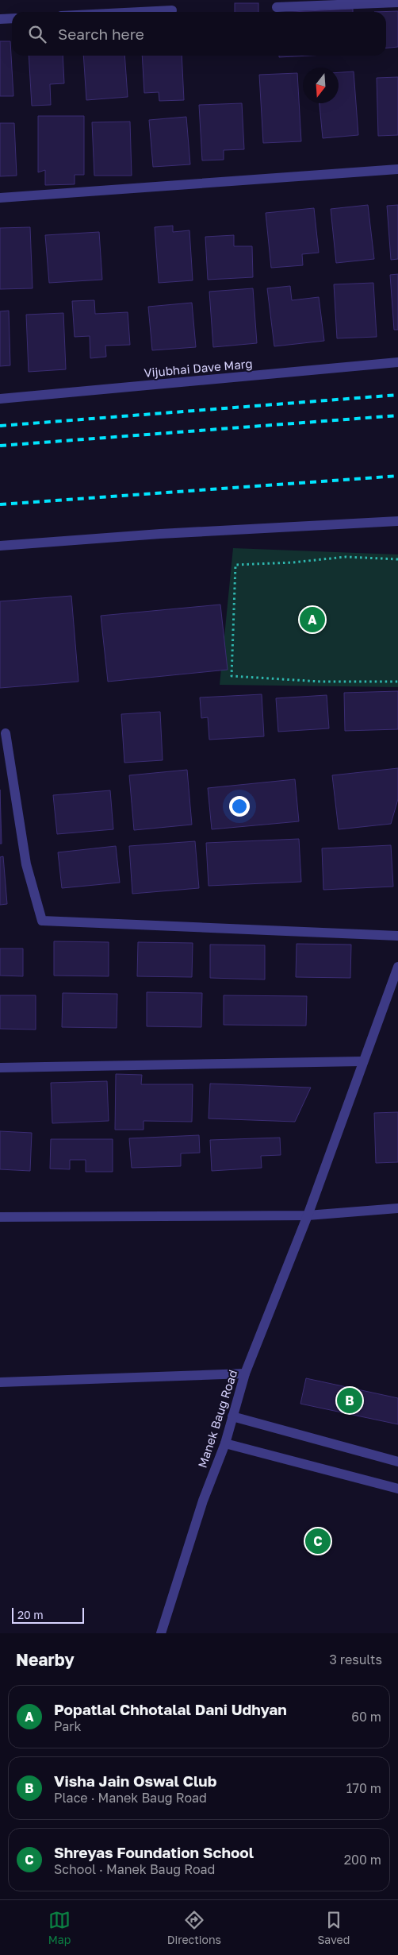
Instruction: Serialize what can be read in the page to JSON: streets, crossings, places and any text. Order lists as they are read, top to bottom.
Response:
{
  "streets": {
    "street": ["Vijubhai Dave Marg", "Manek Baug Road"]
  },
  "scale_bar": "20 m",
  "north": "bottom",
  "page": {
    "search": "Search here",
    "pins": ["A", "B", "C"],
    "scale": "20 m",
    "heading": ["Nearby", "3 results"],
    "list": [
      {
        "mark": "A",
        "name": "Popatlal Chhotalal Dani Udhyan",
        "note": "Park",
        "value": "60 m"
      },
      {
        "mark": "B",
        "name": "Visha Jain Oswal Club",
        "note": "Place · Manek Baug Road",
        "value": "170 m"
      },
      {
        "mark": "C",
        "name": "Shreyas Foundation School",
        "note": "School · Manek Baug Road",
        "value": "200 m"
      }
    ],
    "nav": ["Map", "Directions", "Saved"]
  }
}
